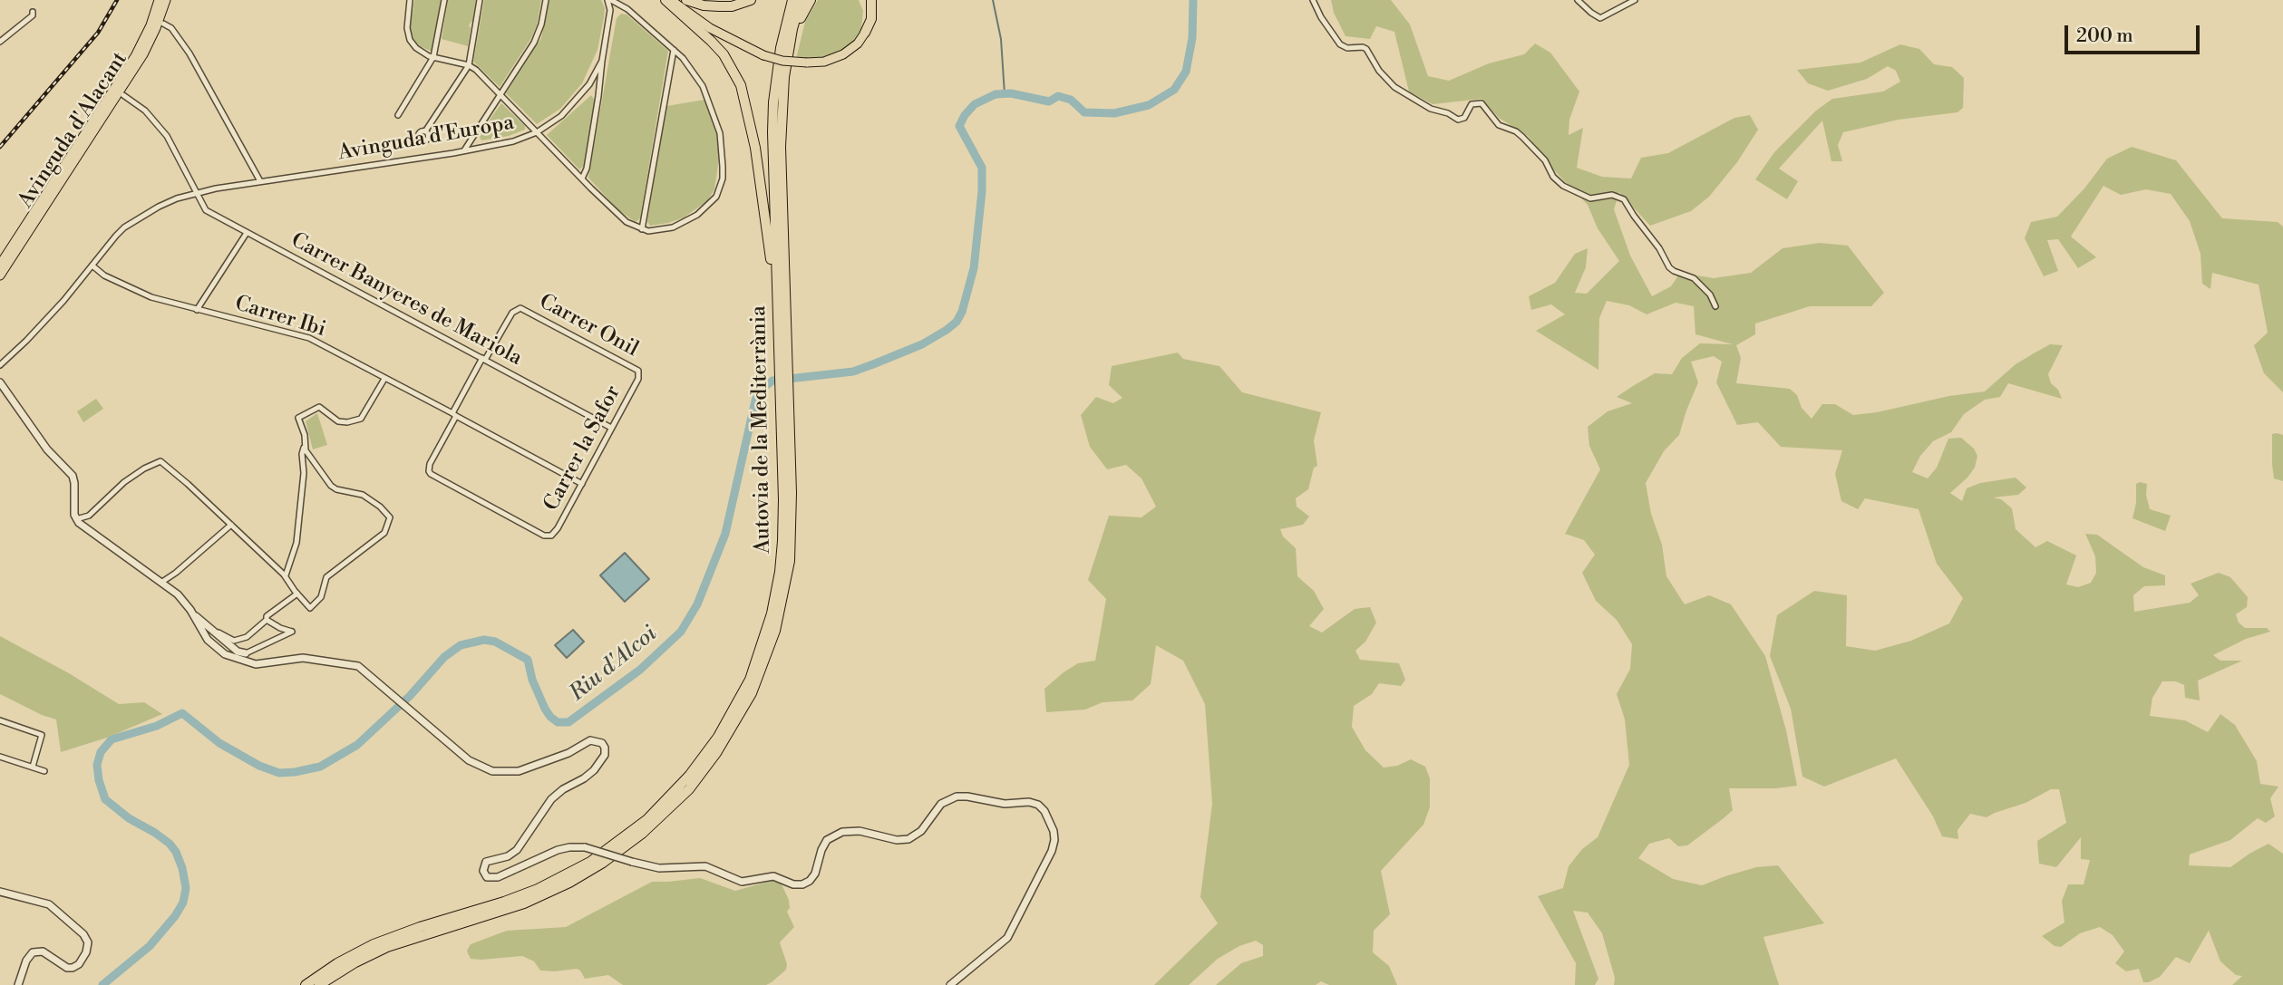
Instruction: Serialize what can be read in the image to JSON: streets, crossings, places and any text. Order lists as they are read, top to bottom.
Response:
{
  "streets": {
    "highway": ["Autovia de la Mediterrània"],
    "main road": ["Avinguda d'Alacant"],
    "street": [
      "Avinguda d'Europa",
      "Carrer Banyeres de Mariola",
      "Carrer Ibi",
      "Carrer Onil",
      "Carrer la Safor"
    ]
  },
  "crossings": [
    ["Avinguda d'Europa", "Carrer Banyeres de Mariola"],
    ["Avinguda d'Europa", "Carrer Ibi"],
    ["Carrer Banyeres de Mariola", "Carrer Onil"],
    ["Carrer Banyeres de Mariola", "Carrer la Safor"],
    ["Carrer Ibi", "Carrer la Safor"],
    ["Carrer Onil", "Carrer la Safor"]
  ],
  "water": ["Riu d'Alcoi"],
  "scale_bar": "200 m"
}
